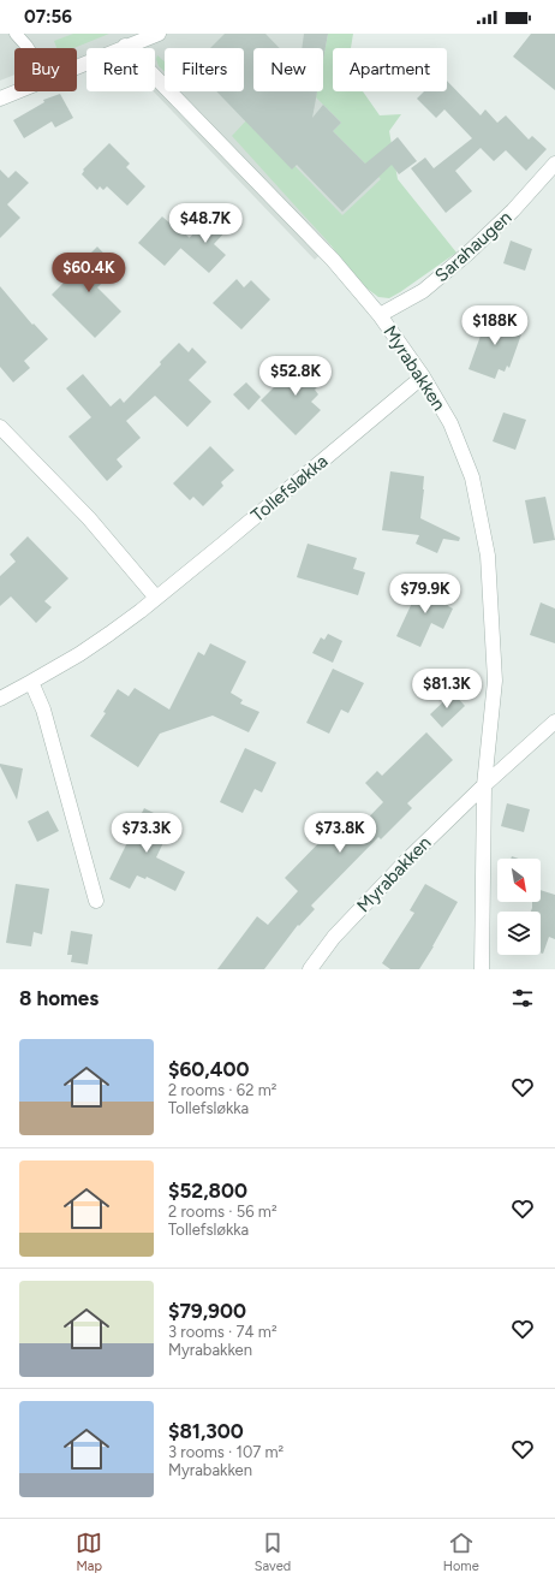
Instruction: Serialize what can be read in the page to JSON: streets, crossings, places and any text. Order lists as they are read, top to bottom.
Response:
{
  "streets": {
    "street": ["Sarahaugen", "Myrabakken", "Tollefsløkka"]
  },
  "crossings": [
    ["Sarahaugen", "Myrabakken"],
    ["Myrabakken", "Tollefsløkka"]
  ],
  "north": "bottom right",
  "page": {
    "status": "07:56",
    "chip": [
      "Buy",
      "Rent",
      "Filters",
      "New",
      "Apartment"
    ],
    "price": [
      "$48.7K",
      "$60.4K",
      "$188K",
      "$52.8K",
      "$79.9K",
      "$81.3K",
      "$73.3K",
      "$73.8K"
    ],
    "heading": "8 homes",
    "list": [
      {
        "name": "$60,400",
        "note": "2 rooms · 62 m² · Tollefsløkka"
      },
      {
        "name": "$52,800",
        "note": "2 rooms · 56 m² · Tollefsløkka"
      },
      {
        "name": "$79,900",
        "note": "3 rooms · 74 m² · Myrabakken"
      },
      {
        "name": "$81,300",
        "note": "3 rooms · 107 m² · Myrabakken"
      }
    ],
    "tabs": ["Map", "Saved", "Home"]
  }
}
